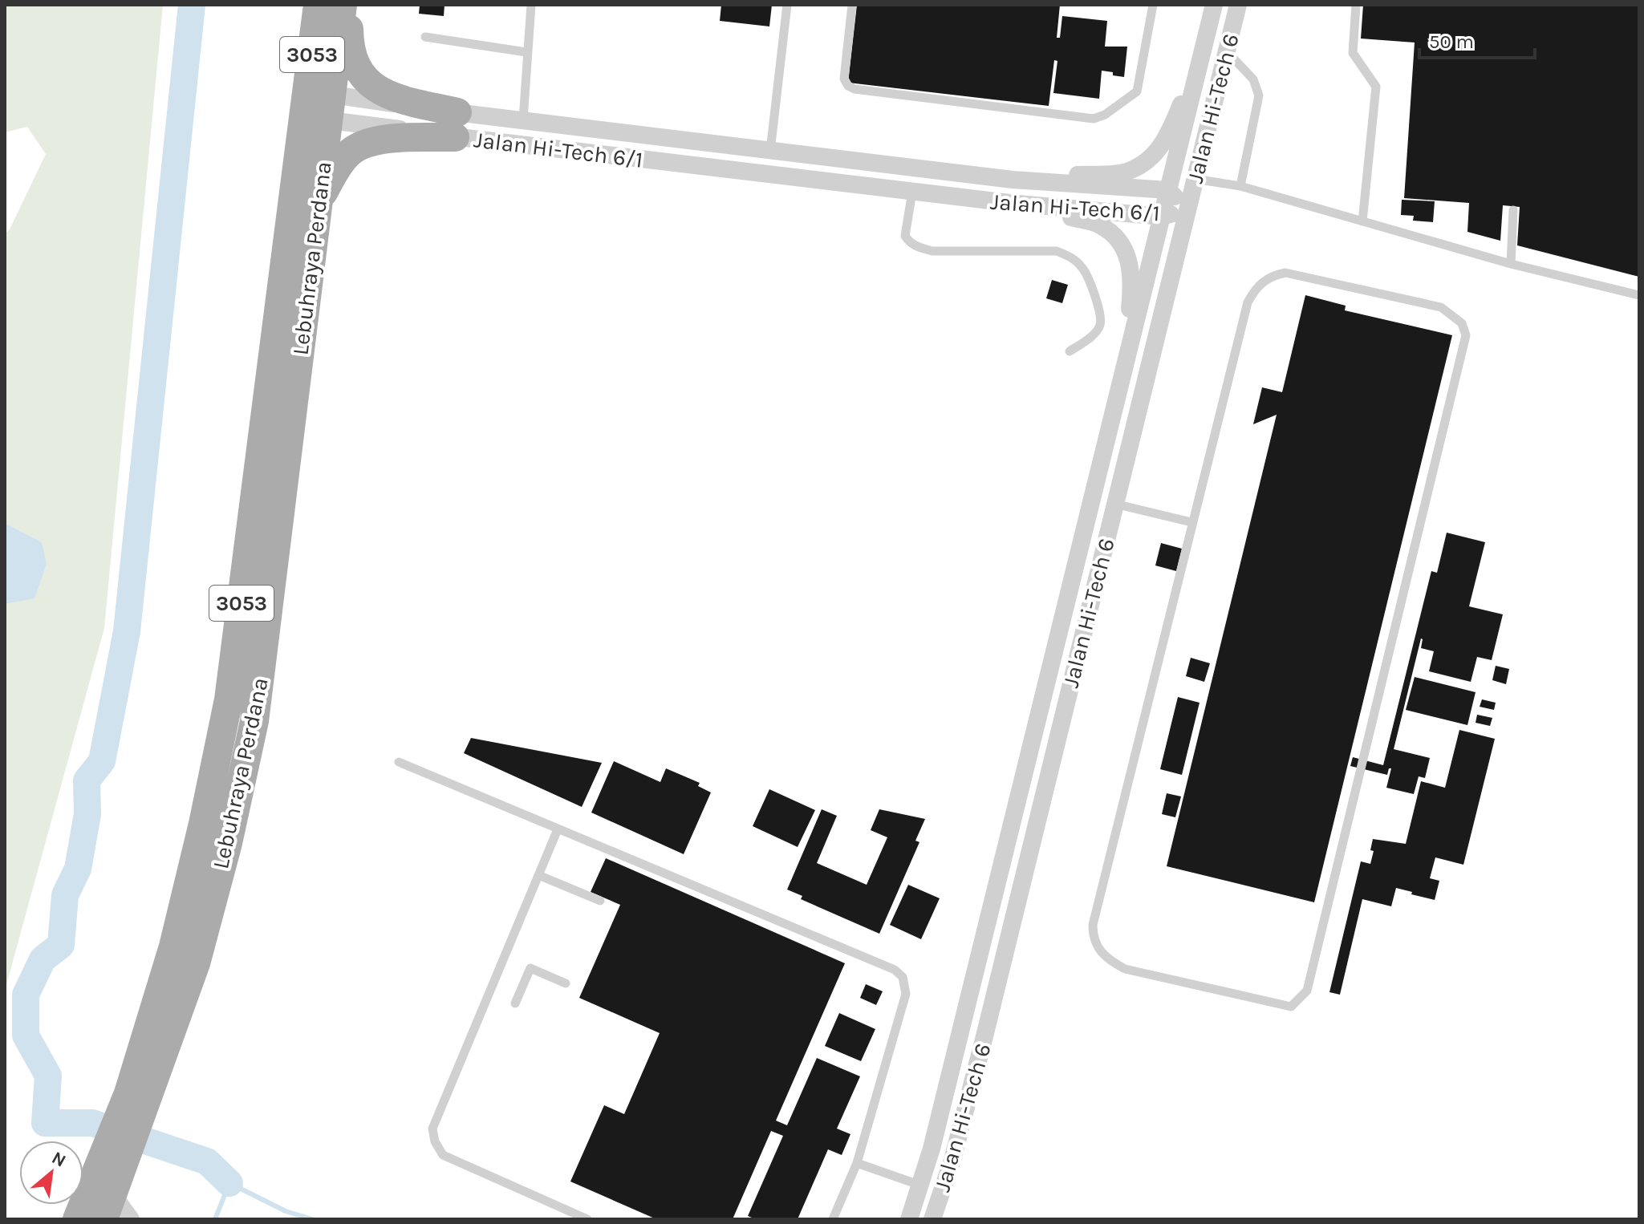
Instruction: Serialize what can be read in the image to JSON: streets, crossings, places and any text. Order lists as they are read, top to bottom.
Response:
{
  "streets": {
    "main road": ["3053", "Lebuhraya Perdana"],
    "street": ["Jalan Hi-Tech 6", "Jalan Hi-Tech 6/1"]
  },
  "crossings": [
    ["Jalan Hi-Tech 6", "Jalan Hi-Tech 6/1"],
    ["Jalan Hi-Tech 6/1", "Lebuhraya Perdana"]
  ],
  "scale_bar": "50 m",
  "north": "top right"
}
